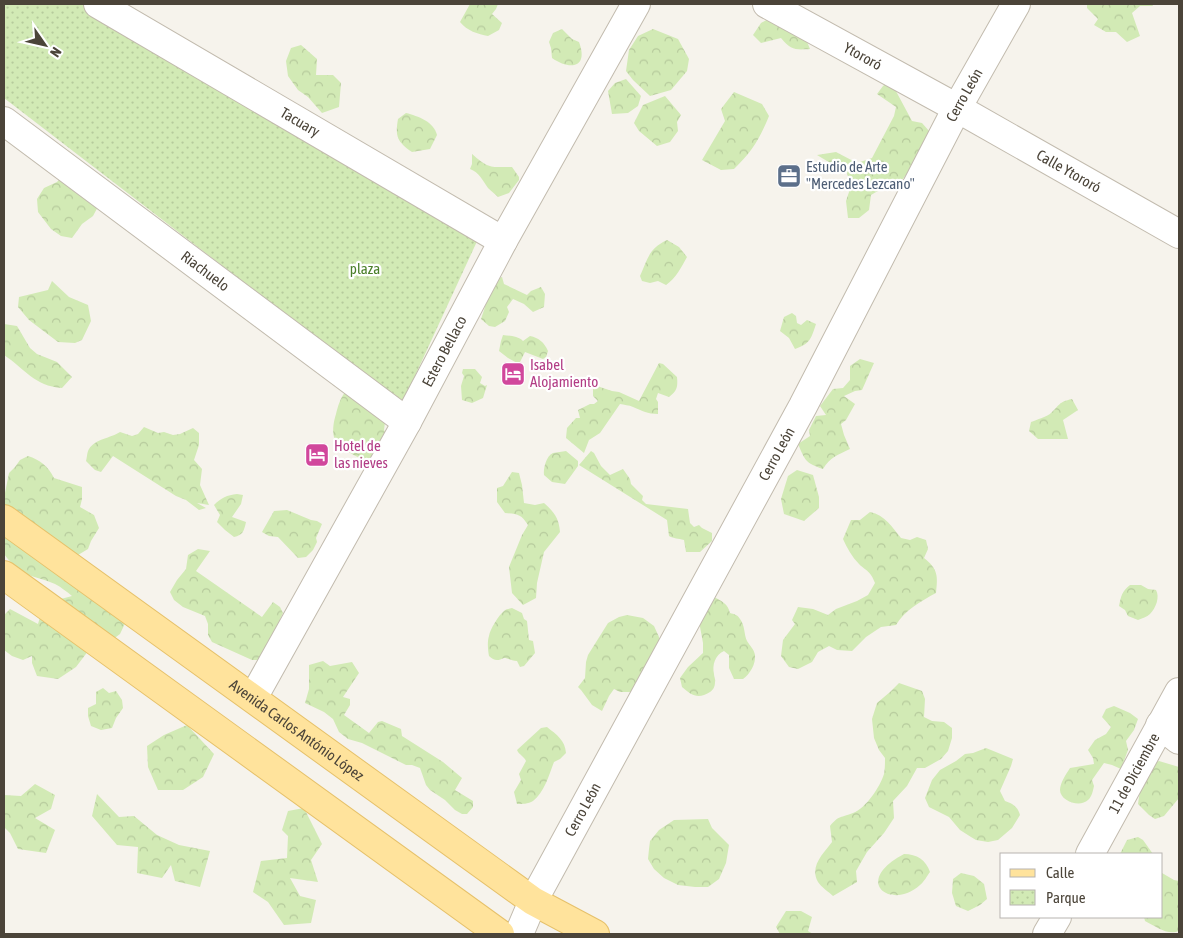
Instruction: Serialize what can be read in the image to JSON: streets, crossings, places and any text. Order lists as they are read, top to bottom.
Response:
{
  "streets": {
    "main road": ["Avenida Carlos António López"],
    "street": [
      "Ytororó",
      "Cerro León",
      "Tacuary",
      "Calle Ytororó",
      "Riachuelo",
      "Estero Bellaco",
      "11 de Diciembre"
    ]
  },
  "crossings": [
    ["Ytororó", "Cerro León"],
    ["Ytororó", "Calle Ytororó"],
    ["Cerro León", "Calle Ytororó"],
    ["Cerro León", "Avenida Carlos António López"],
    ["Tacuary", "Estero Bellaco"],
    ["Riachuelo", "Estero Bellaco"],
    ["Estero Bellaco", "Avenida Carlos António López"]
  ],
  "parks": ["plaza"],
  "places": {
    "office": ["Estudio de Arte \"Mercedes Lezcano\""],
    "hotel": ["Isabel Alojamiento", "Hotel de las nieves"]
  },
  "legend": ["Calle", "Parque"],
  "north": "bottom right"
}
